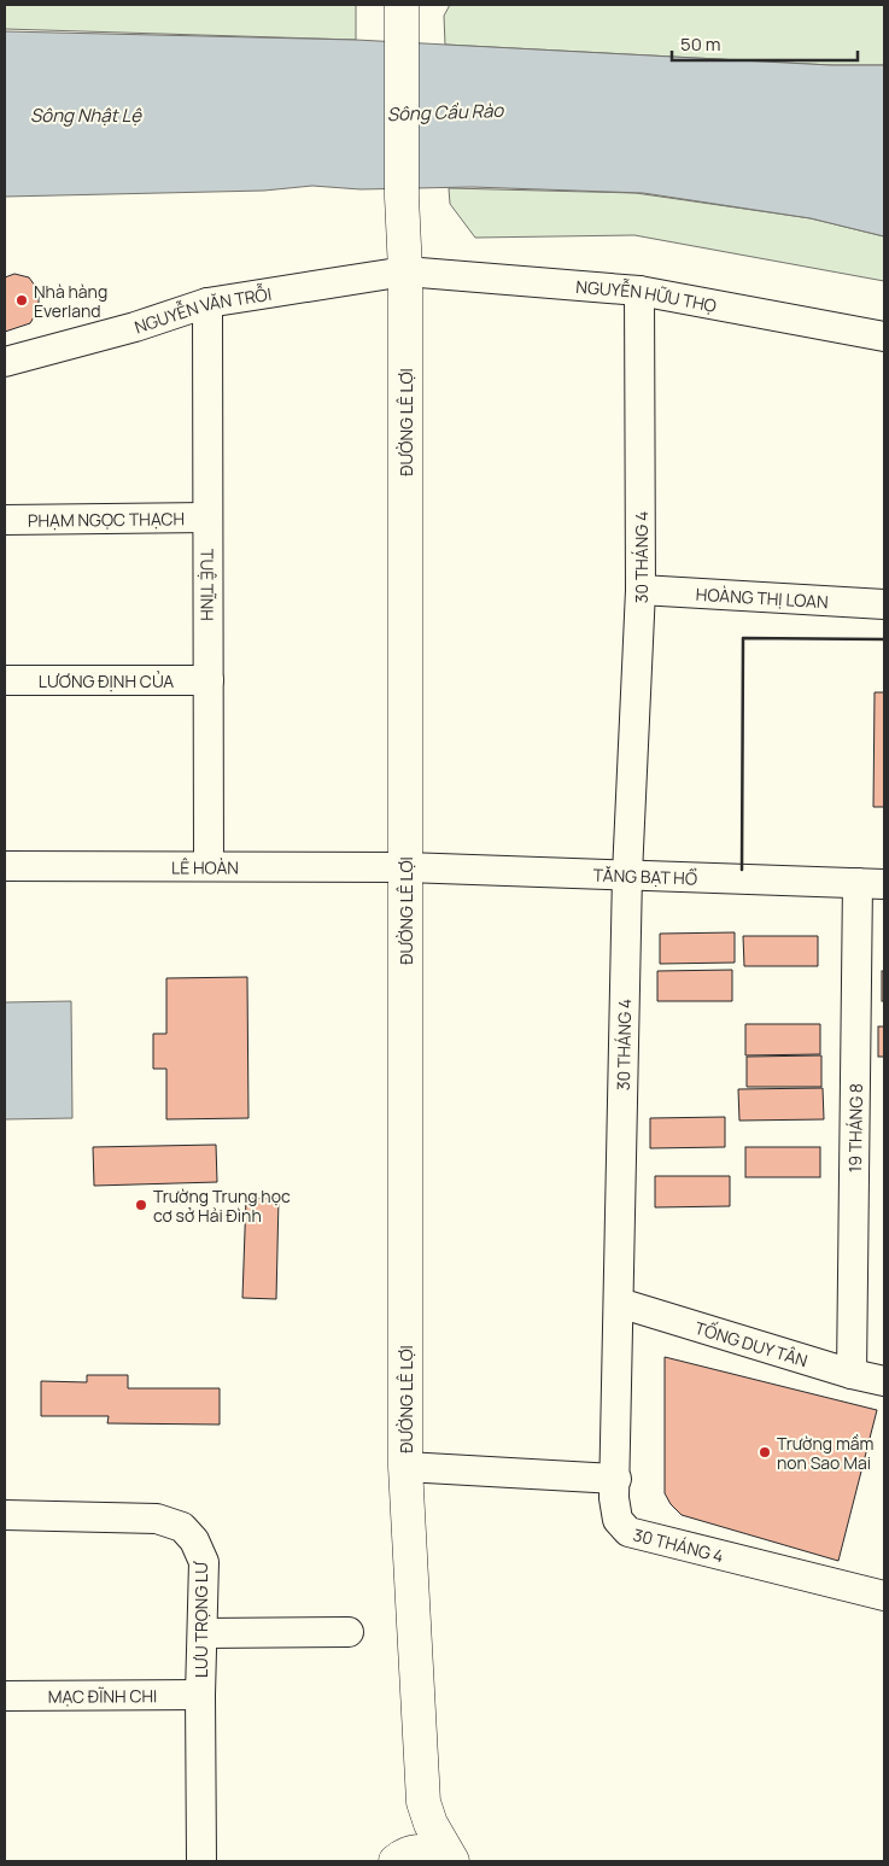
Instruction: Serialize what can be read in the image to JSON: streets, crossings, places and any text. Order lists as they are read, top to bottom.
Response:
{
  "streets": {
    "main road": ["ĐƯỜNG LÊ LỢI"],
    "street": [
      "NGUYỄN HỮU THỌ",
      "NGUYỄN VĂN TRỖI",
      "PHẠM NGỌC THẠCH",
      "30 THÁNG 4",
      "TUỆ TĨNH",
      "HOÀNG THỊ LOAN",
      "LƯƠNG ĐỊNH CỦA",
      "LÊ HOÀN",
      "TĂNG BẠT HỔ",
      "19 THÁNG 8",
      "TỐNG DUY TÂN",
      "LƯU TRỌNG LƯ",
      "MẠC ĐĨNH CHI"
    ]
  },
  "crossings": [
    ["NGUYỄN HỮU THỌ", "NGUYỄN VĂN TRỖI"],
    ["NGUYỄN HỮU THỌ", "ĐƯỜNG LÊ LỢI"],
    ["NGUYỄN HỮU THỌ", "30 THÁNG 4"],
    ["NGUYỄN VĂN TRỖI", "ĐƯỜNG LÊ LỢI"],
    ["NGUYỄN VĂN TRỖI", "TUỆ TĨNH"],
    ["ĐƯỜNG LÊ LỢI", "LÊ HOÀN"],
    ["ĐƯỜNG LÊ LỢI", "TĂNG BẠT HỔ"],
    ["PHẠM NGỌC THẠCH", "TUỆ TĨNH"],
    ["30 THÁNG 4", "HOÀNG THỊ LOAN"],
    ["30 THÁNG 4", "TĂNG BẠT HỔ"],
    ["30 THÁNG 4", "TỐNG DUY TÂN"],
    ["TUỆ TĨNH", "LƯƠNG ĐỊNH CỦA"],
    ["TUỆ TĨNH", "LÊ HOÀN"],
    ["LÊ HOÀN", "TĂNG BẠT HỔ"],
    ["TĂNG BẠT HỔ", "19 THÁNG 8"],
    ["19 THÁNG 8", "TỐNG DUY TÂN"],
    ["LƯU TRỌNG LƯ", "MẠC ĐĨNH CHI"]
  ],
  "water": ["Sông Cầu Rào", "Sông Nhật Lệ"],
  "places": ["Nhà hàng Everland", "Trường Trung học cơ sở Hải Đình", "Trường mầm non Sao Mai"],
  "scale_bar": "50 m"
}
